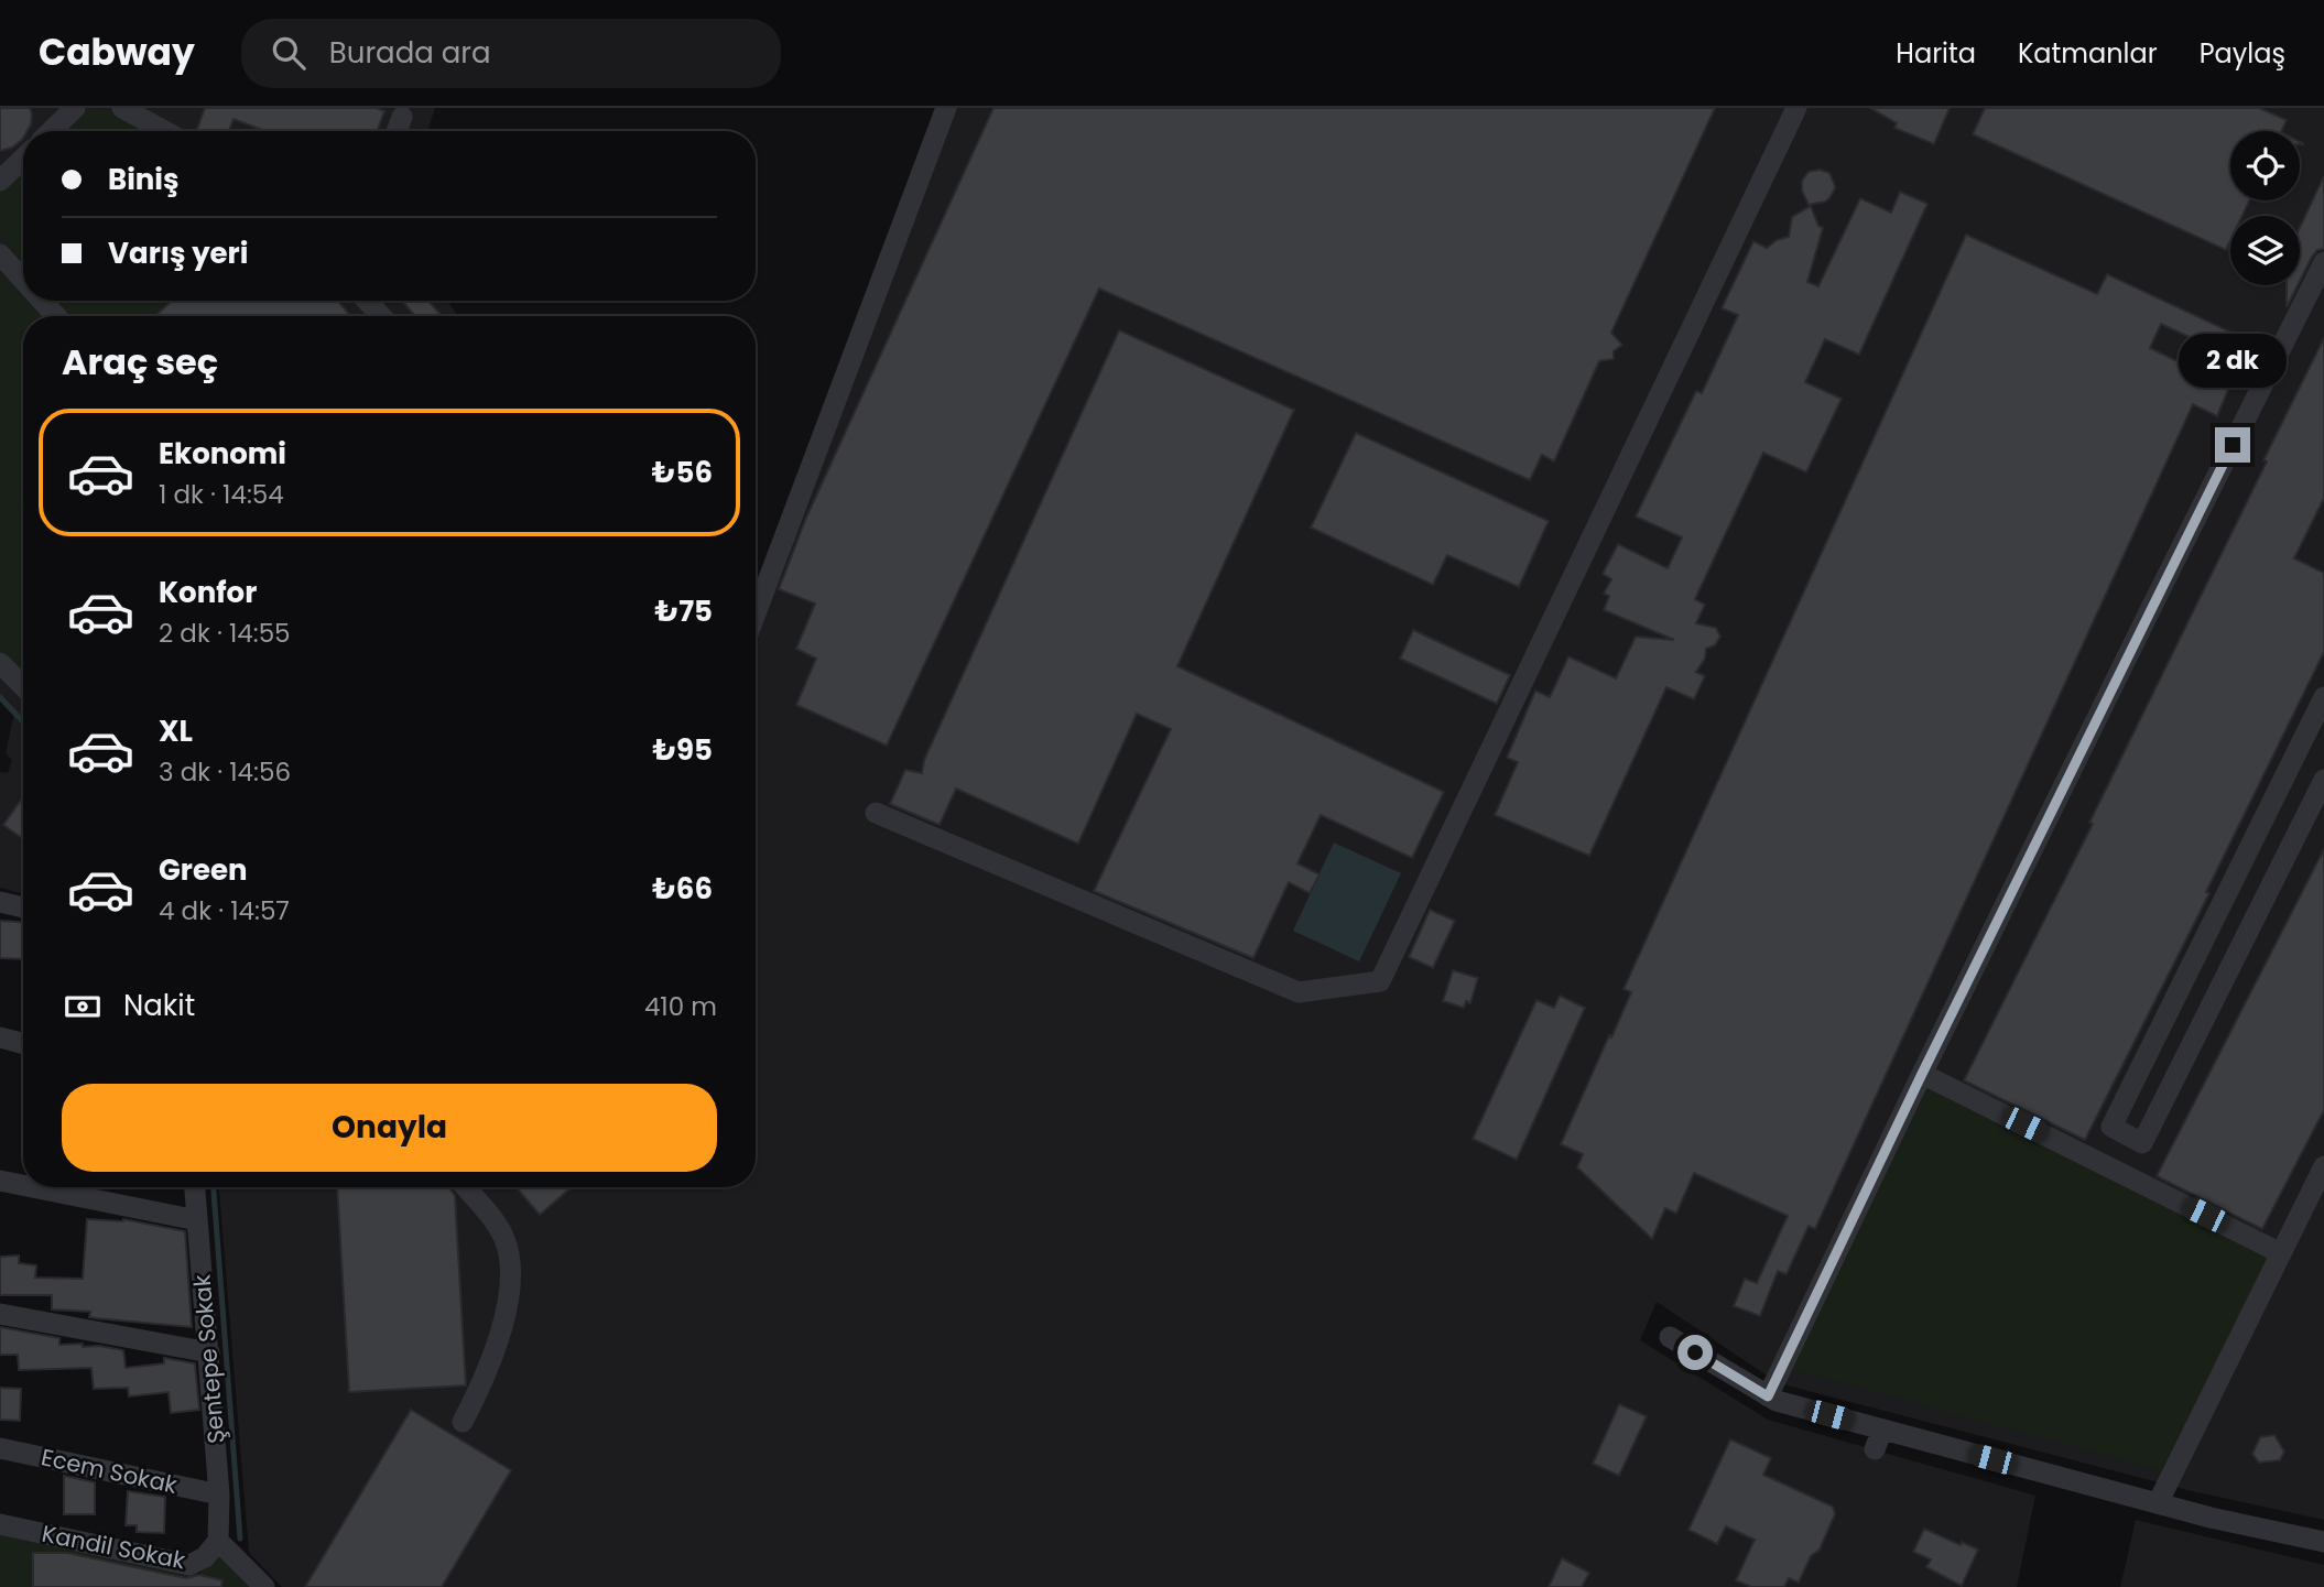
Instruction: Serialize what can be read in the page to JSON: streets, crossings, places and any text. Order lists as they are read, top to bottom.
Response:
{
  "streets": {
    "street": ["Şentepe Sokak", "Ecem Sokak", "Kandil Sokak"]
  },
  "crossings": [
    ["Şentepe Sokak", "Ecem Sokak"],
    ["Şentepe Sokak", "Kandil Sokak"]
  ],
  "page": {
    "header": "Cabway",
    "search": "Burada ara",
    "nav": ["Harita", "Katmanlar", "Paylaş"],
    "banner": ["Biniş", "Varış yeri"],
    "heading": "Araç seç",
    "bubble": "2 dk",
    "list": [
      {
        "name": "Ekonomi",
        "note": "1 dk · 14:54",
        "value": "₺56"
      },
      {
        "name": "Konfor",
        "note": "2 dk · 14:55",
        "value": "₺75"
      },
      {
        "name": "XL",
        "note": "3 dk · 14:56",
        "value": "₺95"
      },
      {
        "name": "Green",
        "note": "4 dk · 14:57",
        "value": "₺66"
      }
    ],
    "pay": ["Nakit", "410 m"],
    "buttons": "Onayla"
  }
}
